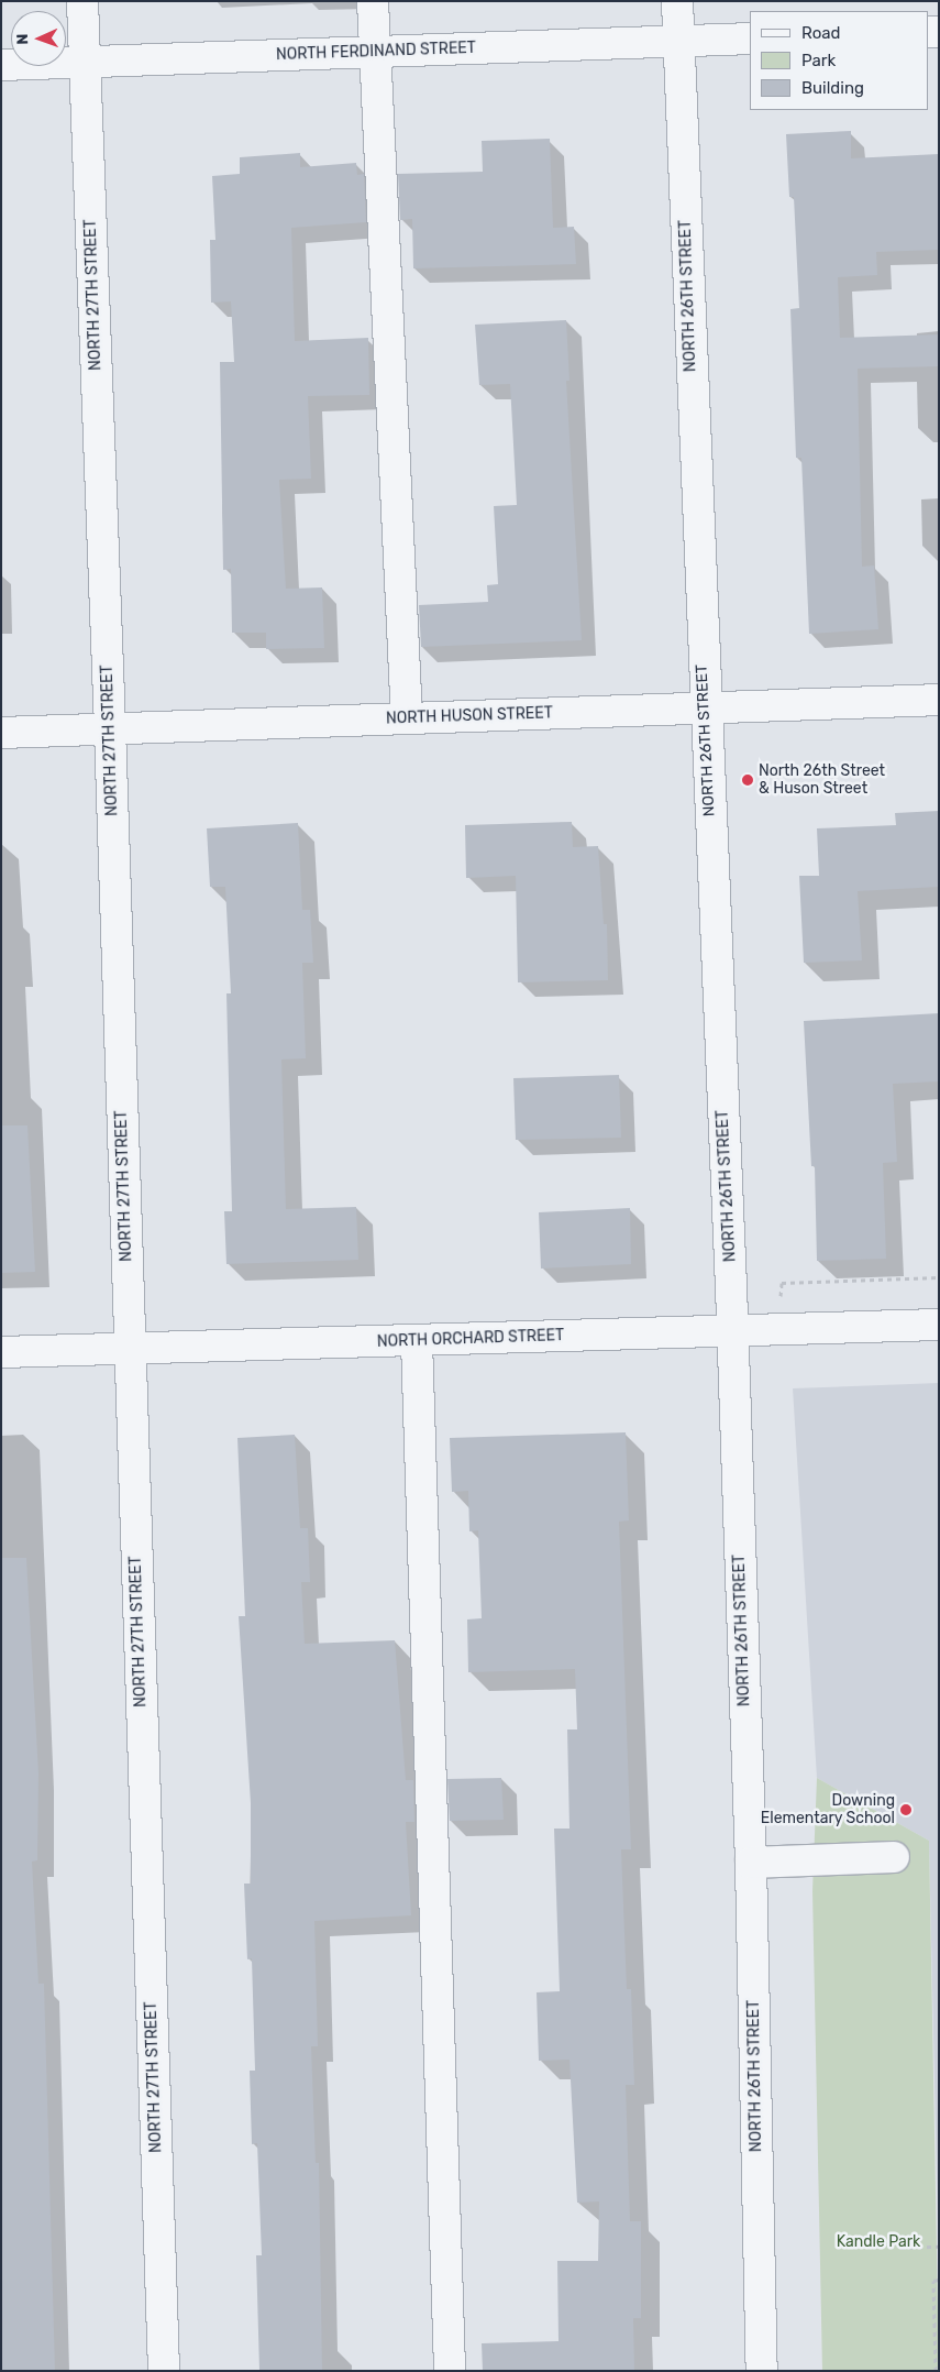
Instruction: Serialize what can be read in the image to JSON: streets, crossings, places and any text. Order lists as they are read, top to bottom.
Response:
{
  "streets": {
    "street": [
      "NORTH FERDINAND STREET",
      "NORTH 27TH STREET",
      "NORTH 26TH STREET",
      "NORTH HUSON STREET",
      "NORTH ORCHARD STREET"
    ]
  },
  "crossings": [
    ["NORTH FERDINAND STREET", "NORTH 27TH STREET"],
    ["NORTH FERDINAND STREET", "NORTH 26TH STREET"],
    ["NORTH 27TH STREET", "NORTH HUSON STREET"],
    ["NORTH 27TH STREET", "NORTH ORCHARD STREET"],
    ["NORTH 26TH STREET", "NORTH HUSON STREET"],
    ["NORTH 26TH STREET", "NORTH ORCHARD STREET"]
  ],
  "parks": ["Kandle Park"],
  "places": ["North 26th Street & Huson Street", "Downing Elementary School"],
  "legend": ["Road", "Park", "Building"],
  "north": "left"
}
